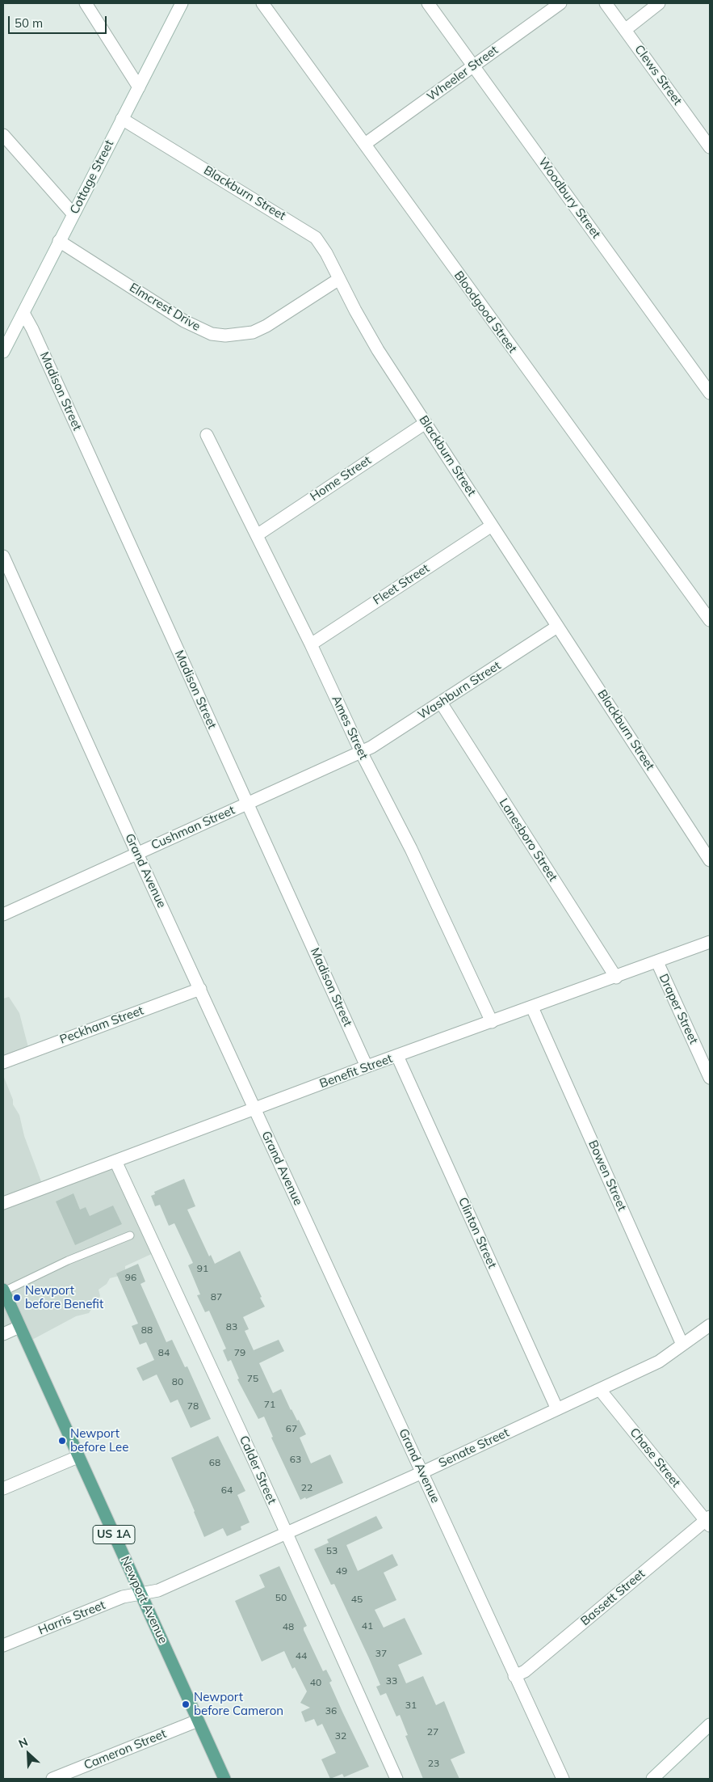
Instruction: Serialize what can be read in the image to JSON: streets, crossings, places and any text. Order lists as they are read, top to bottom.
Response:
{
  "streets": {
    "main road": ["US 1A", "Newport Avenue"],
    "street": [
      "Wheeler Street",
      "Clews Street",
      "Cottage Street",
      "Blackburn Street",
      "Woodbury Street",
      "Elmcrest Drive",
      "Bloodgood Street",
      "Madison Street",
      "Home Street",
      "Fleet Street",
      "Washburn Street",
      "Ames Street",
      "Cushman Street",
      "Lanesboro Street",
      "Grand Avenue",
      "Draper Street",
      "Peckham Street",
      "Benefit Street",
      "Bowen Street",
      "Clinton Street",
      "Senate Street",
      "Chase Street",
      "Calder Street",
      "Bassett Street",
      "Harris Street",
      "Cameron Street"
    ]
  },
  "crossings": [
    ["Wheeler Street", "Woodbury Street"],
    ["Wheeler Street", "Bloodgood Street"],
    ["Cottage Street", "Blackburn Street"],
    ["Cottage Street", "Elmcrest Drive"],
    ["Cottage Street", "Madison Street"],
    ["Blackburn Street", "Elmcrest Drive"],
    ["Blackburn Street", "Home Street"],
    ["Blackburn Street", "Fleet Street"],
    ["Blackburn Street", "Washburn Street"],
    ["Madison Street", "Cushman Street"],
    ["Madison Street", "Benefit Street"],
    ["Home Street", "Ames Street"],
    ["Fleet Street", "Ames Street"],
    ["Washburn Street", "Ames Street"],
    ["Washburn Street", "Cushman Street"],
    ["Washburn Street", "Lanesboro Street"],
    ["Ames Street", "Cushman Street"],
    ["Ames Street", "Benefit Street"],
    ["Cushman Street", "Grand Avenue"],
    ["Lanesboro Street", "Benefit Street"],
    ["Grand Avenue", "Peckham Street"],
    ["Grand Avenue", "Benefit Street"],
    ["Grand Avenue", "Senate Street"],
    ["Grand Avenue", "Bassett Street"],
    ["Draper Street", "Benefit Street"],
    ["Benefit Street", "Bowen Street"],
    ["Benefit Street", "Clinton Street"],
    ["Benefit Street", "Calder Street"],
    ["Bowen Street", "Senate Street"],
    ["Clinton Street", "Senate Street"],
    ["Senate Street", "Chase Street"],
    ["Senate Street", "Calder Street"],
    ["Senate Street", "Newport Avenue"],
    ["Senate Street", "Harris Street"],
    ["Chase Street", "Bassett Street"],
    ["Newport Avenue", "Harris Street"],
    ["Newport Avenue", "Cameron Street"]
  ],
  "places": ["Newport before Benefit", "Newport before Lee", "Newport before Cameron"],
  "house_numbers": [
    "91",
    "96",
    "87",
    "83",
    "88",
    "84",
    "79",
    "75",
    "80",
    "71",
    "78",
    "67",
    "63",
    "68",
    "22",
    "64",
    "53",
    "49",
    "50",
    "45",
    "41",
    "48",
    "37",
    "44",
    "33",
    "40",
    "31",
    "36",
    "27",
    "32",
    "23"
  ],
  "scale_bar": "50 m",
  "north": "top left"
}
